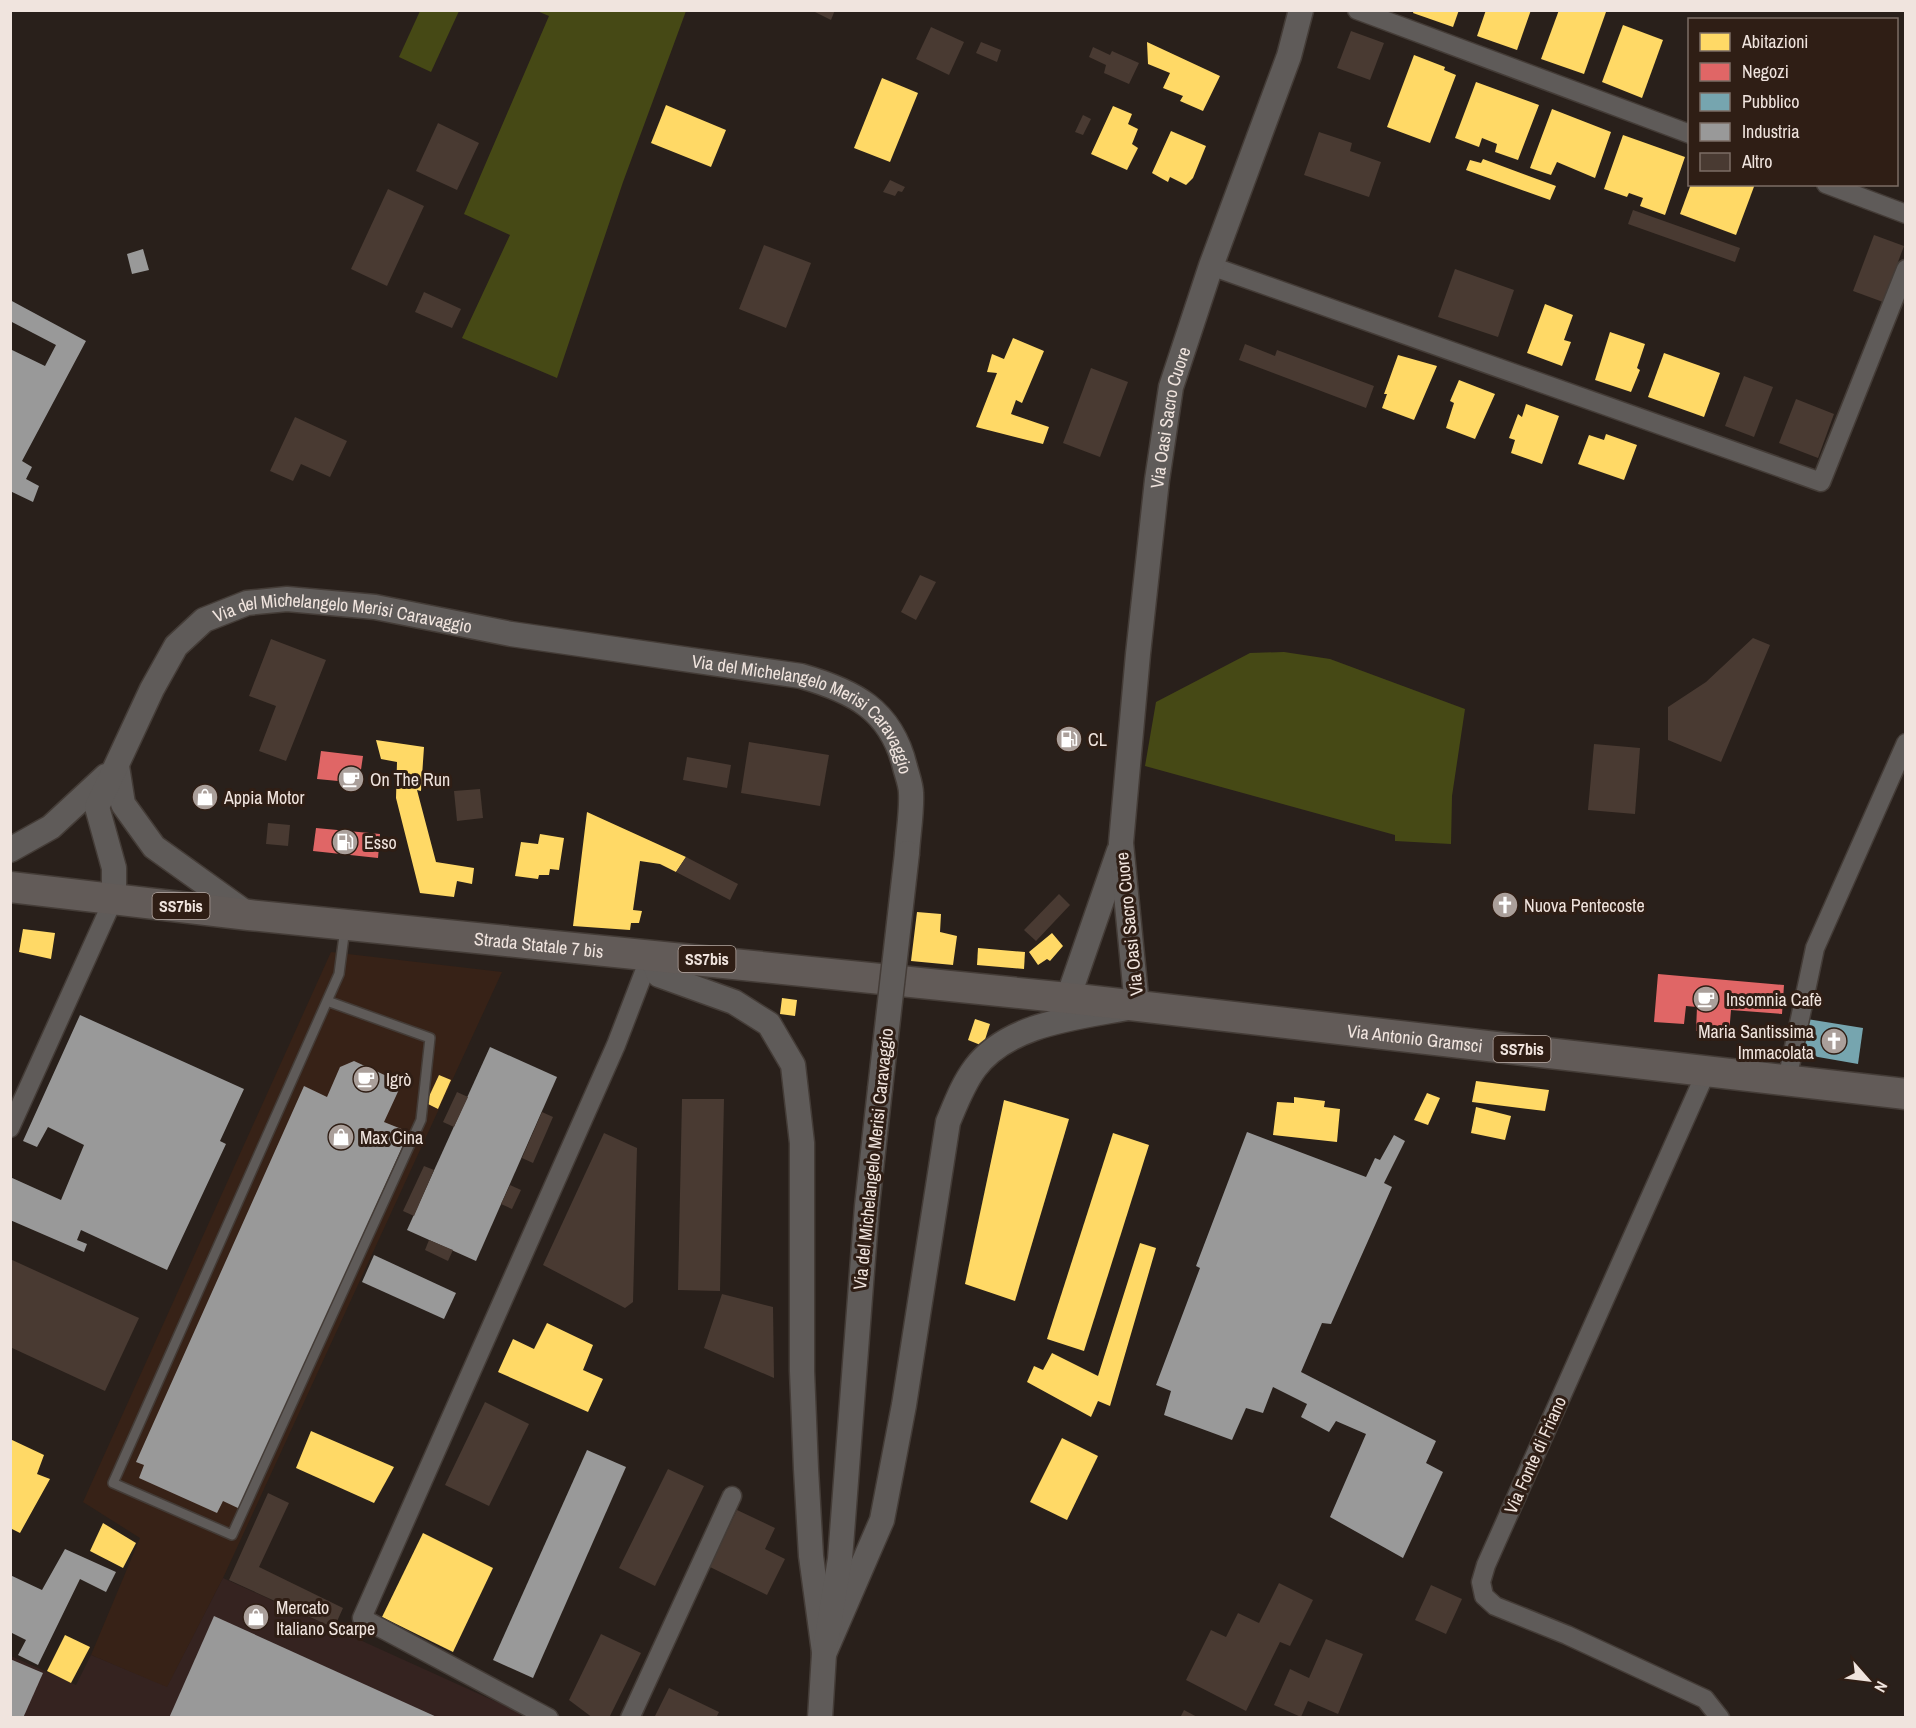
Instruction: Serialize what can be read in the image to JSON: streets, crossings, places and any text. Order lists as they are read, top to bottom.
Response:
{
  "streets": {
    "main road": ["SS7bis", "Strada Statale 7 bis", "Via Antonio Gramsci"],
    "street": ["Via Oasi Sacro Cuore", "Via del Michelangelo Merisi Caravaggio", "Via Fonte di Friano"]
  },
  "crossings": [
    ["Via Oasi Sacro Cuore", "Strada Statale 7 bis"],
    ["Via Oasi Sacro Cuore", "Via Antonio Gramsci"],
    ["Via del Michelangelo Merisi Caravaggio", "Strada Statale 7 bis"],
    ["Strada Statale 7 bis", "Via Antonio Gramsci"],
    ["Via Antonio Gramsci", "Via Fonte di Friano"]
  ],
  "places": {
    "fuel station": ["CL", "Esso"],
    "cafe": ["On The Run", "Insomnia Cafè", "Igrò"],
    "shop": ["Appia Motor", "Max Cina", "Mercato Italiano Scarpe"],
    "church": ["Nuova Pentecoste", "Maria Santissima Immacolata"]
  },
  "legend": [
    "Abitazioni",
    "Negozi",
    "Pubblico",
    "Industria",
    "Altro"
  ],
  "north": "bottom right"
}
